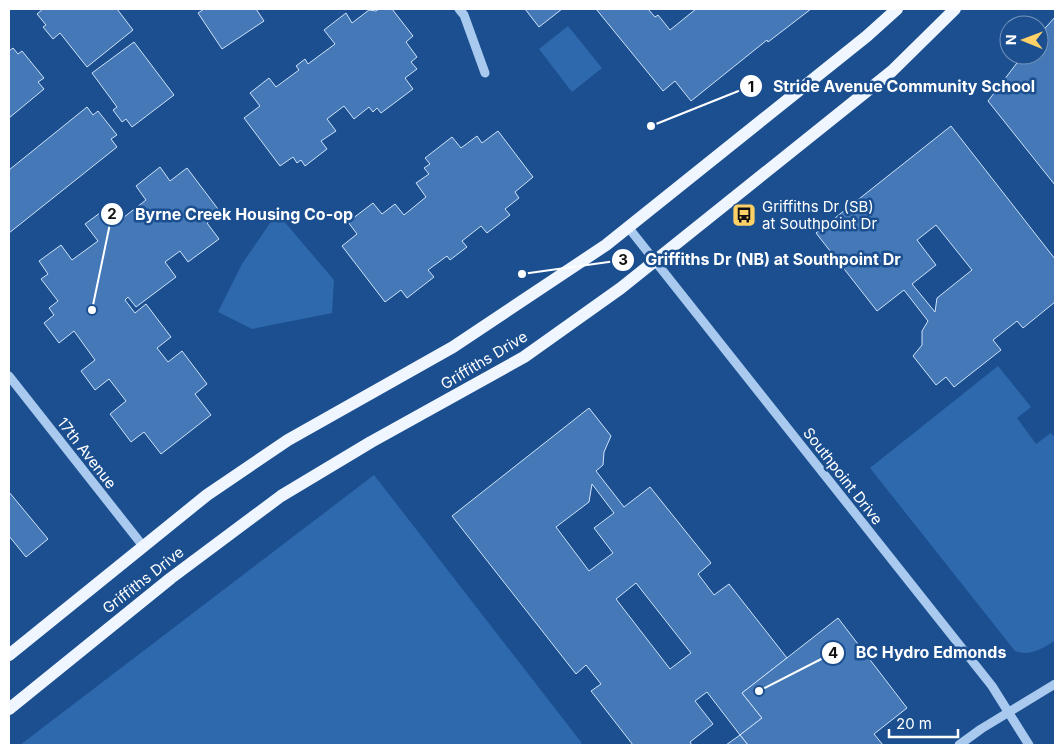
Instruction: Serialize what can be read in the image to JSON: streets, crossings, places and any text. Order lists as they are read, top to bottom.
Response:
{
  "streets": {
    "main road": ["Griffiths Drive"],
    "street": ["17th Avenue", "Southpoint Drive"]
  },
  "crossings": [
    ["Griffiths Drive", "17th Avenue"],
    ["Griffiths Drive", "Southpoint Drive"]
  ],
  "places": {
    "other": [
      "Stride Avenue Community School",
      "Griffiths Dr (NB) at Southpoint Dr",
      "Byrne Creek Housing Co-op",
      "BC Hydro Edmonds"
    ],
    "bus stop": ["Griffiths Dr (SB) at Southpoint Dr"]
  },
  "scale_bar": "20 m",
  "north": "left"
}
